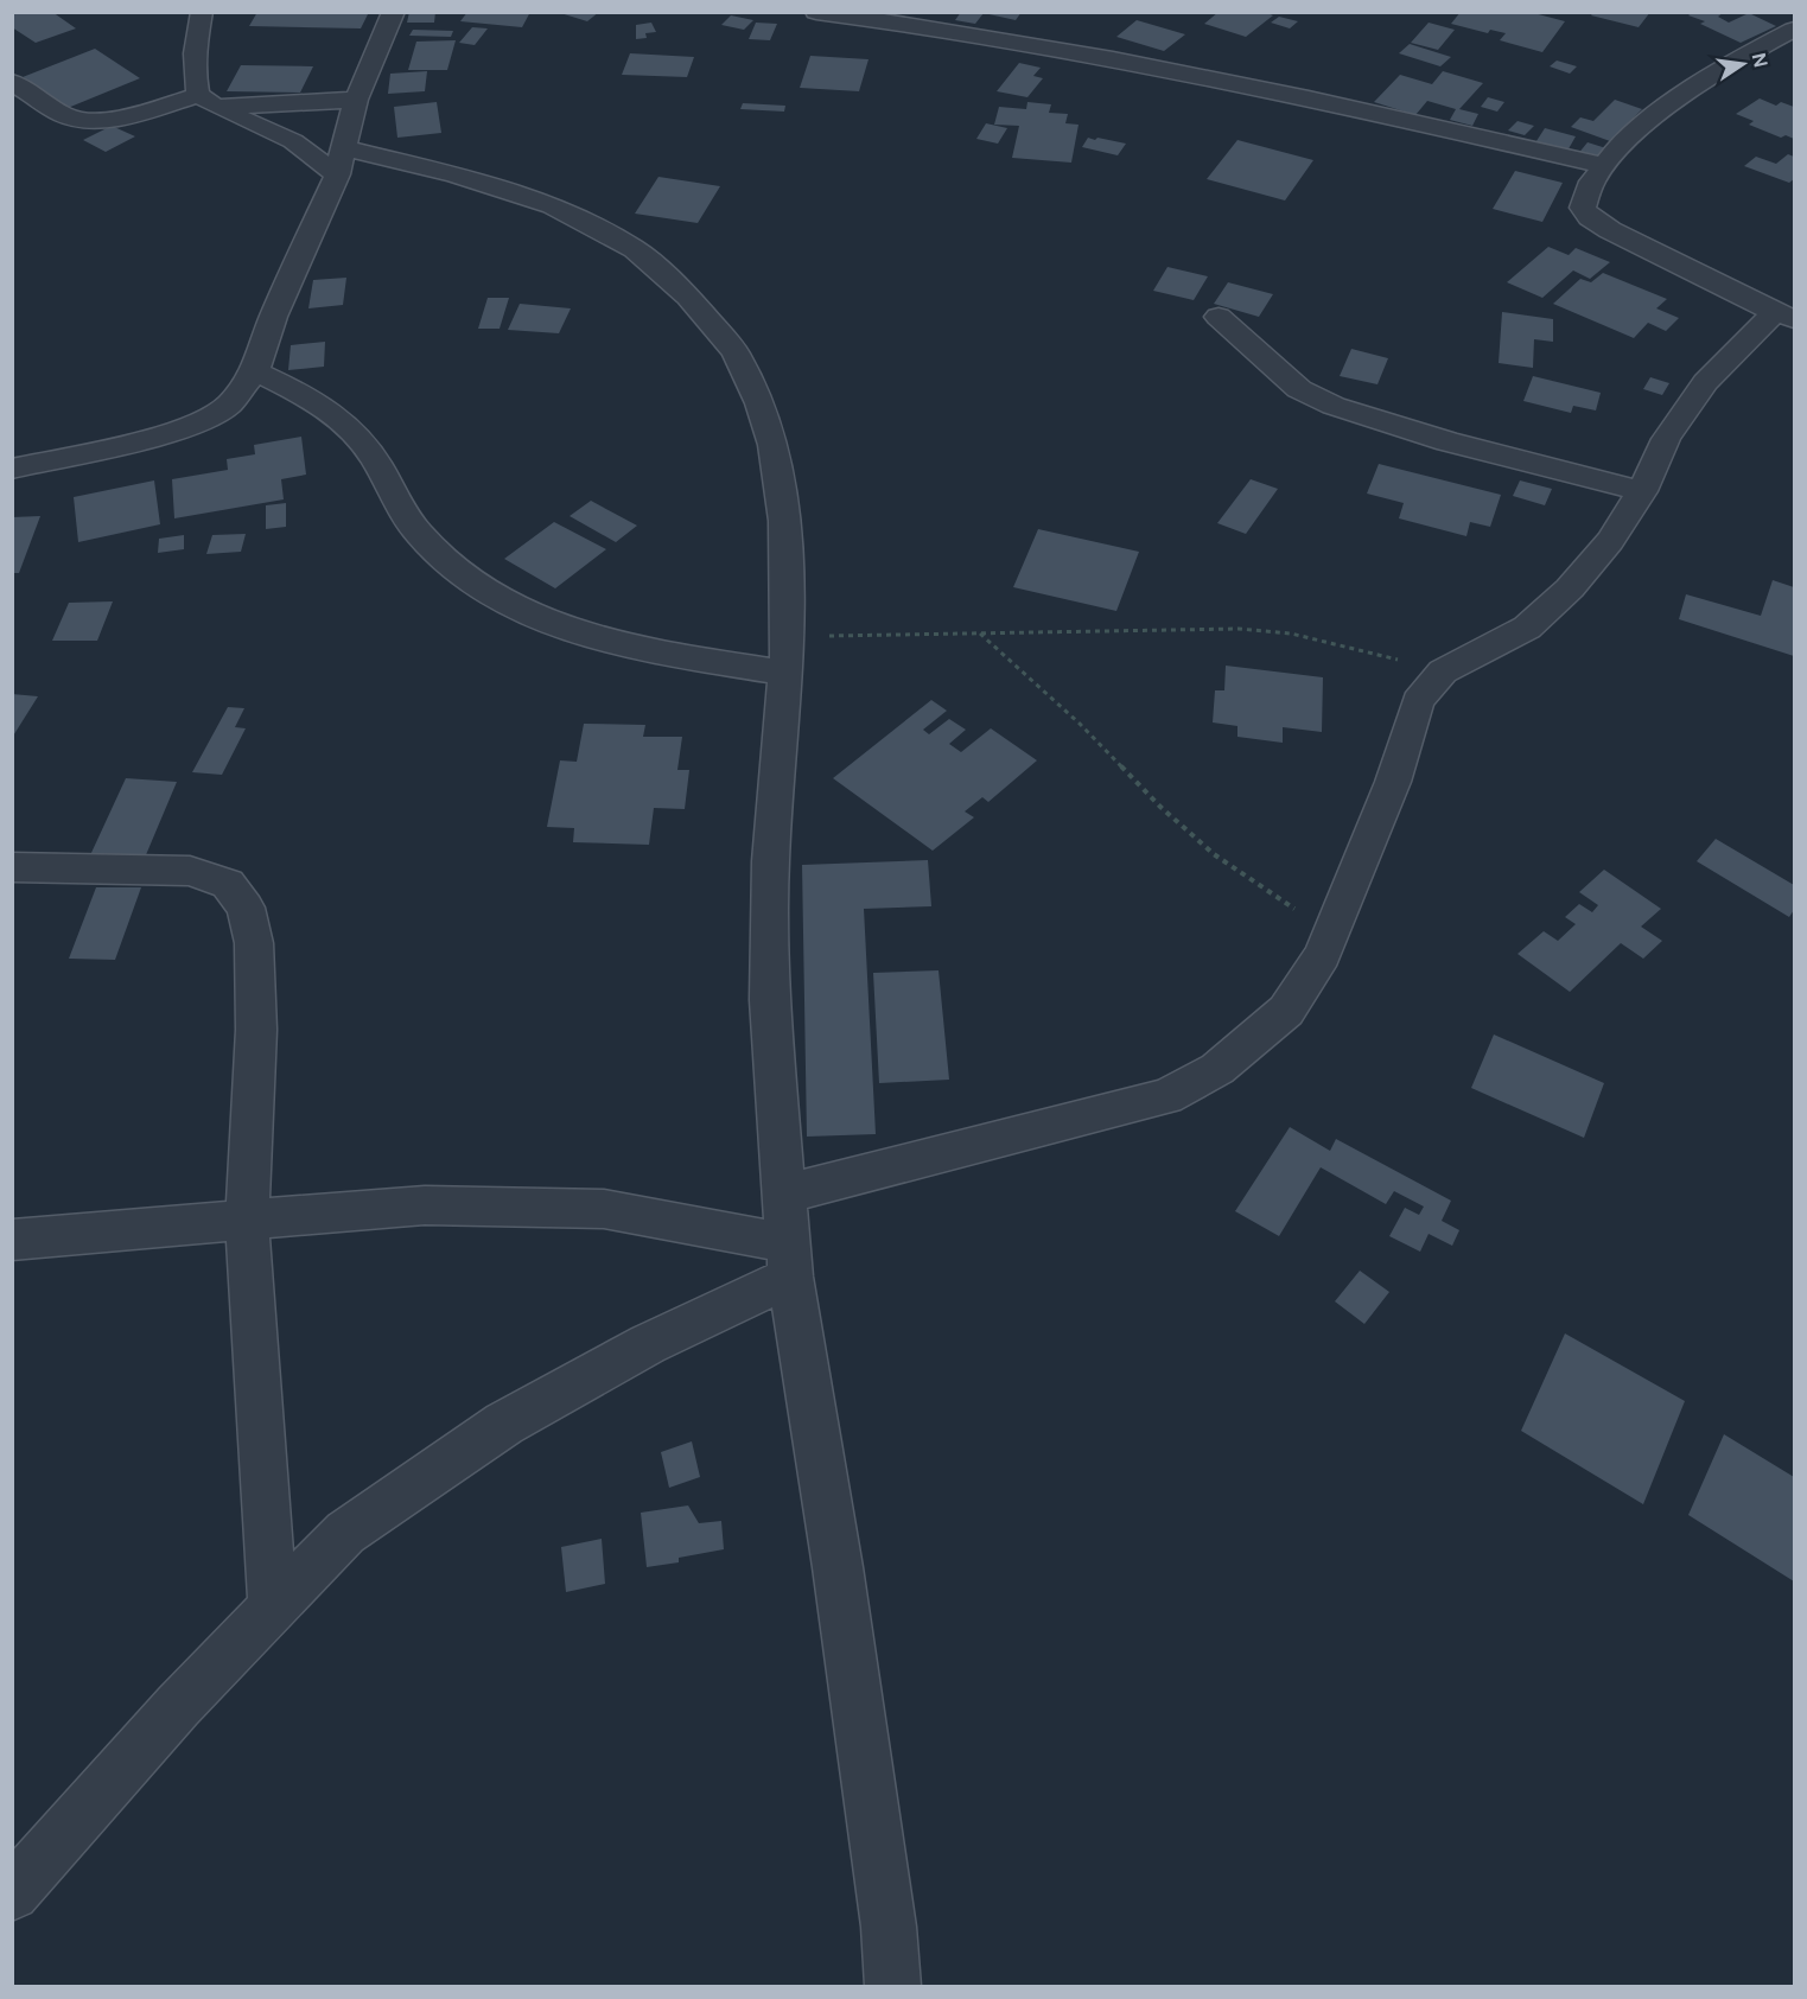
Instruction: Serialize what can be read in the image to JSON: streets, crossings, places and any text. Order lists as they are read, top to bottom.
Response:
{
  "north": "right"
}
